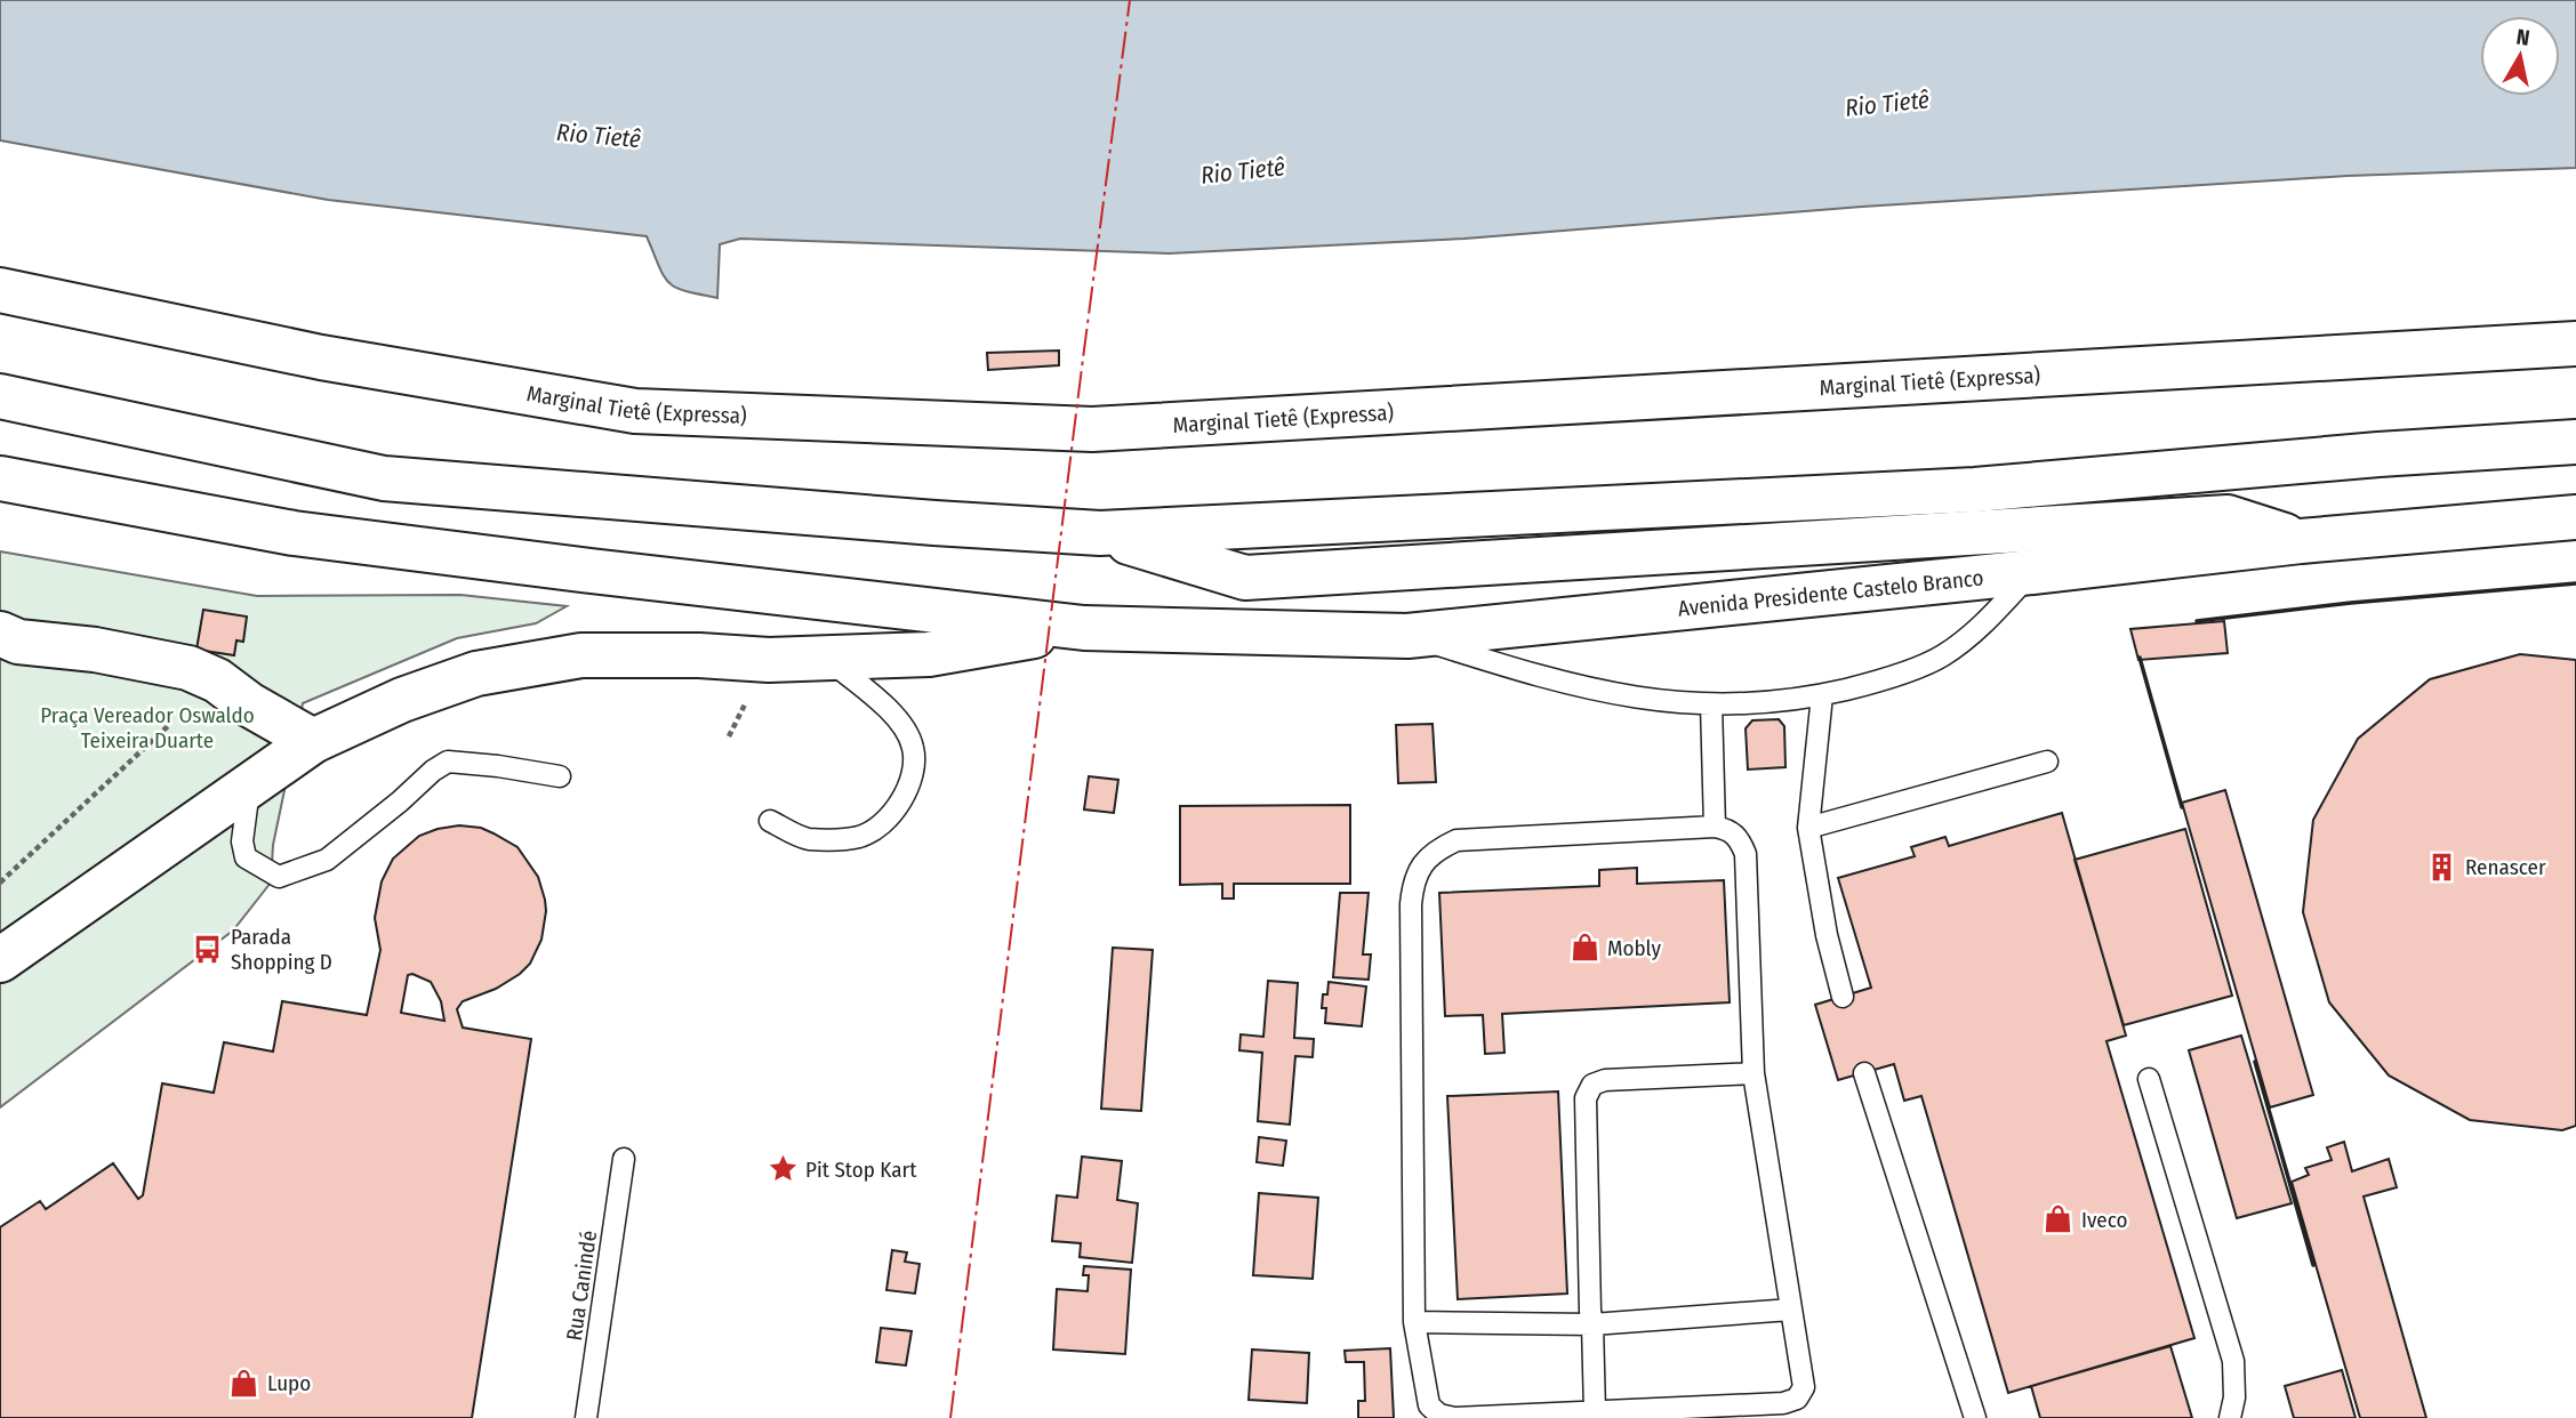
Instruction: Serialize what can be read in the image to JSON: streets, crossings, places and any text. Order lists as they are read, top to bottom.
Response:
{
  "streets": {
    "highway": ["Marginal Tietê (Expressa)", "Avenida Presidente Castelo Branco"],
    "lane": ["Rua Canindé"]
  },
  "water": ["Rio Tietê"],
  "parks": ["Praça Vereador Oswaldo Teixeira Duarte"],
  "places": {
    "building": ["Renascer"],
    "shop": ["Mobly", "Iveco", "Lupo"],
    "bus stop": ["Parada Shopping D"],
    "place": ["Pit Stop Kart"]
  },
  "north": "top"
}
